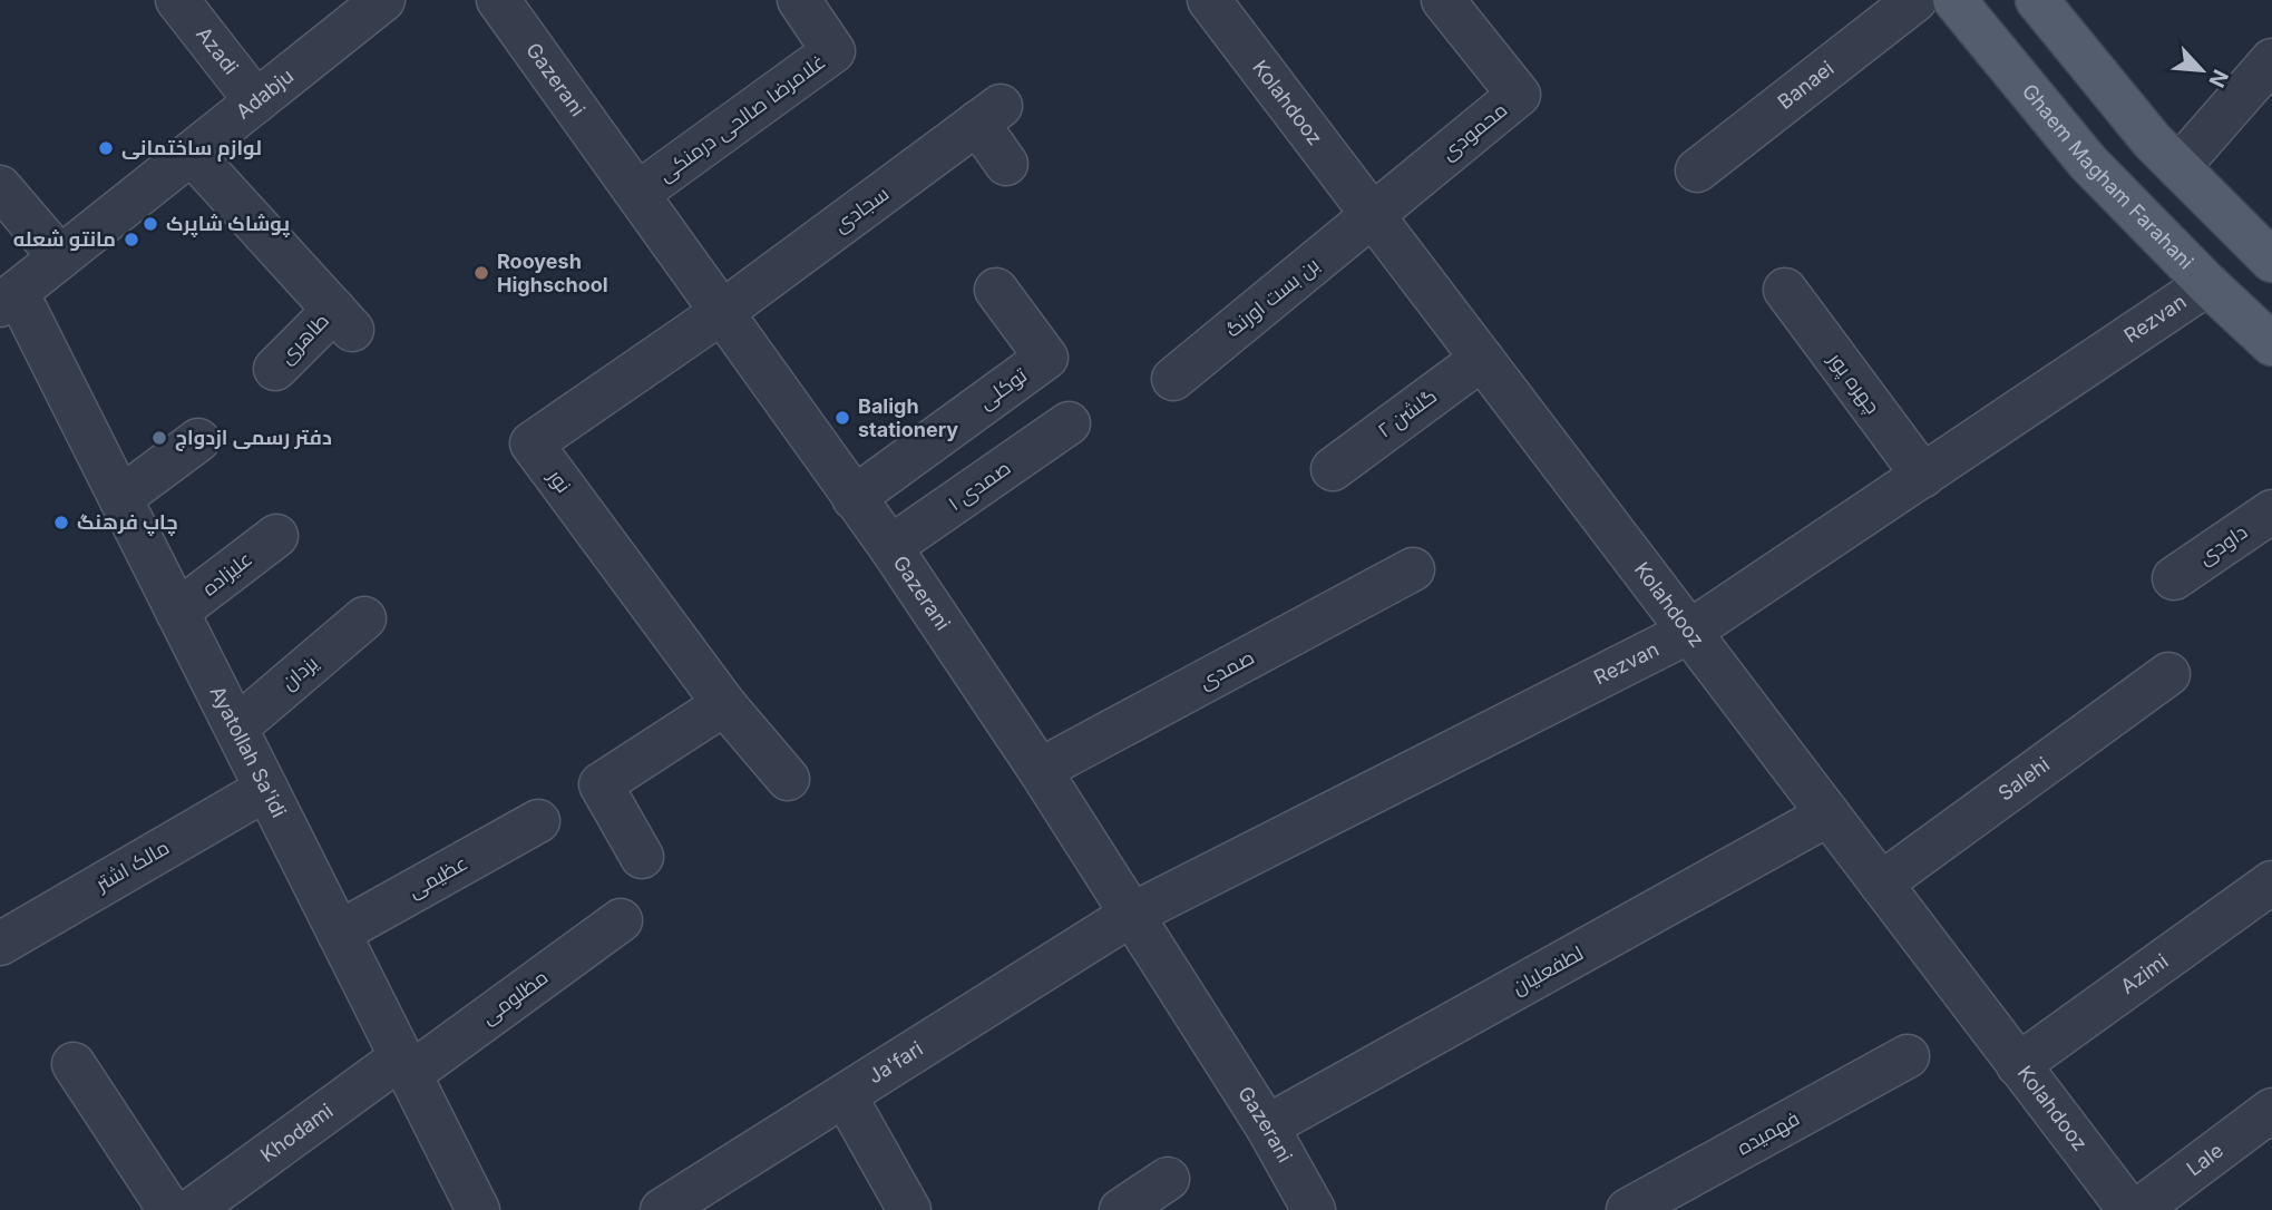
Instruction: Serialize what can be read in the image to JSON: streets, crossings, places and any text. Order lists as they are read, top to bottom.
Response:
{
  "streets": {
    "main road": ["Ghaem Magham Farahani"],
    "street": [
      "Azadi",
      "Gazerani",
      "Banaei",
      "Adabju",
      "Kolahdooz",
      "غلامرضا صالحی درمنکی",
      "محمودی",
      "سجادی",
      "بن بست اورنگ",
      "Rezvan",
      "طاهری",
      "چهره پور",
      "توکلی",
      "گلشن ۲",
      "نور",
      "صمدی ۱",
      "داودی",
      "علیزاده",
      "صمدی",
      "یزدان",
      "Ayatollah Sa'idi",
      "Salehi",
      "مالک اشتر",
      "عظیمی",
      "لطفعلیان",
      "Azimi",
      "مظلومی",
      "Ja'fari",
      "Khodami",
      "فهمیده",
      "Lale"
    ]
  },
  "crossings": [
    ["Azadi", "Adabju"],
    ["Gazerani", "غلامرضا صالحی درمنکی"],
    ["Gazerani", "سجادی"],
    ["Gazerani", "Rezvan"],
    ["Gazerani", "توکلی"],
    ["Gazerani", "نور"],
    ["Gazerani", "صمدی ۱"],
    ["Gazerani", "صمدی"],
    ["Gazerani", "لطفعلیان"],
    ["Gazerani", "Ja'fari"],
    ["Adabju", "طاهری"],
    ["Adabju", "Ayatollah Sa'idi"],
    ["Kolahdooz", "محمودی"],
    ["Kolahdooz", "بن بست اورنگ"],
    ["Kolahdooz", "Rezvan"],
    ["Kolahdooz", "گلشن ۲"],
    ["Kolahdooz", "Salehi"],
    ["Kolahdooz", "لطفعلیان"],
    ["Kolahdooz", "Azimi"],
    ["محمودی", "بن بست اورنگ"],
    ["Ghaem Magham Farahani", "Rezvan"],
    ["سجادی", "نور"],
    ["Rezvan", "چهره پور"],
    ["Rezvan", "Ja'fari"],
    ["علیزاده", "Ayatollah Sa'idi"],
    ["یزدان", "Ayatollah Sa'idi"],
    ["Ayatollah Sa'idi", "مالک اشتر"],
    ["Ayatollah Sa'idi", "عظیمی"],
    ["Ayatollah Sa'idi", "مظلومی"],
    ["Ayatollah Sa'idi", "Khodami"],
    ["مظلومی", "Khodami"]
  ],
  "places": [
    "لوازم ساختمانی",
    "پوشاک شاپرک",
    "مانتو شعله",
    "Rooyesh Highschool",
    "Baligh stationery",
    "دفتر رسمی ازدواج",
    "چاپ فرهنگ"
  ],
  "north": "bottom right"
}
